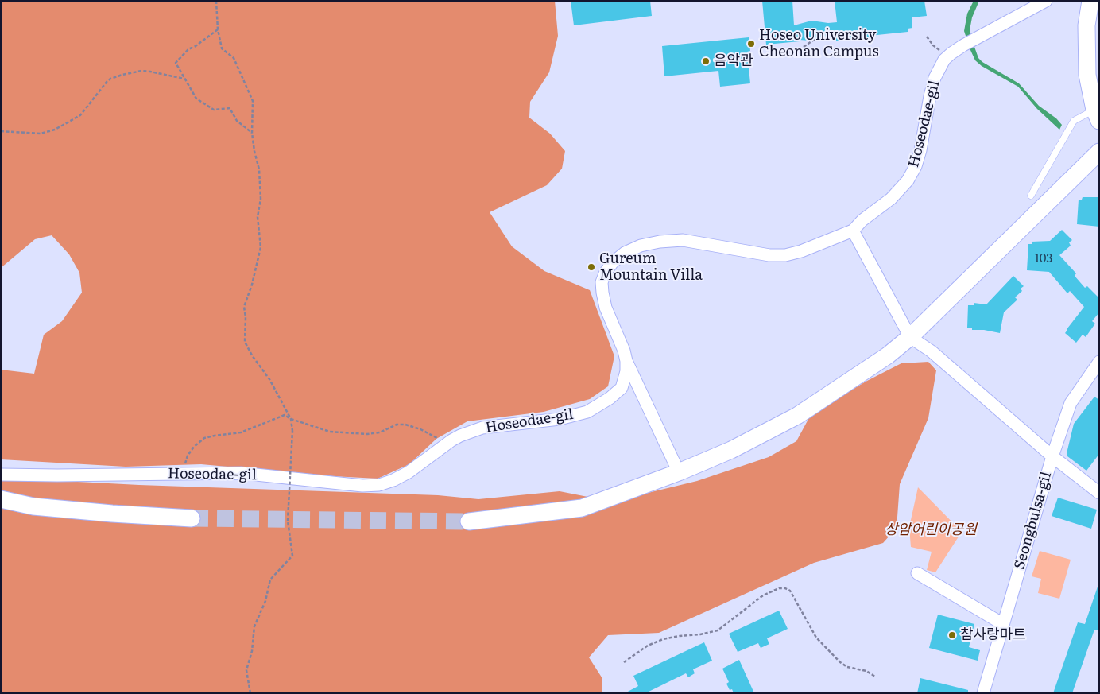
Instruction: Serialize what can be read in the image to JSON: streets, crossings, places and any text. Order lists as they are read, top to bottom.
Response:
{
  "streets": {
    "street": ["Hoseodae-gil", "Seongbulsa-gil"]
  },
  "parks": ["상암어린이공원"],
  "places": [
    "Hoseo University Cheonan Campus",
    "음악관",
    "Gureum Mountain Villa",
    "참사랑마트"
  ],
  "house_numbers": ["103"]
}
